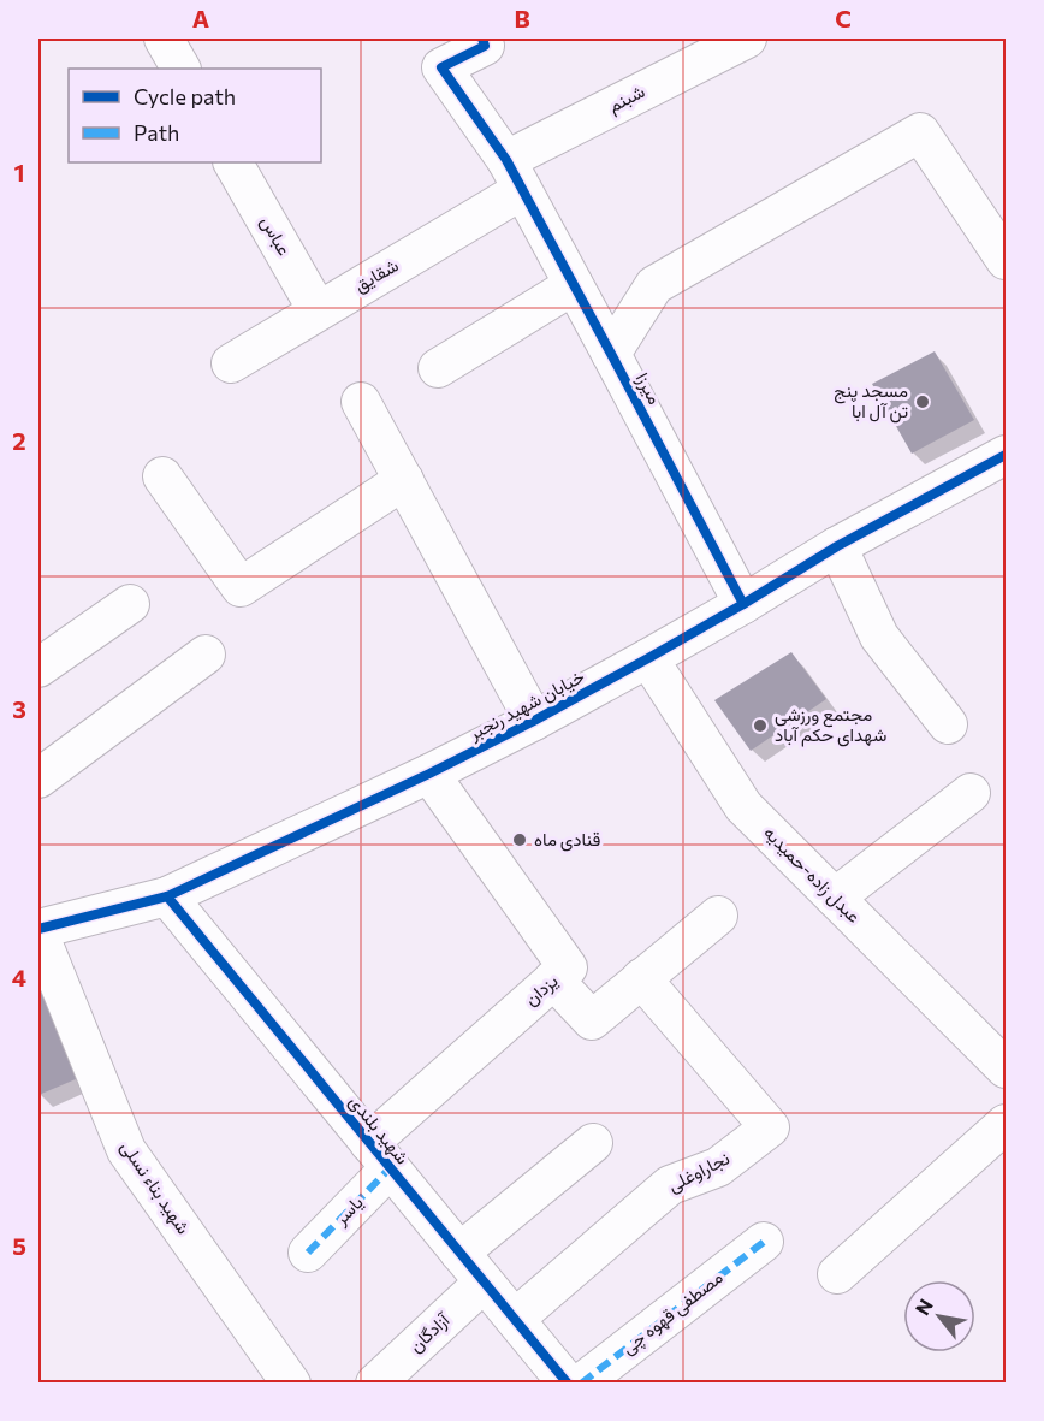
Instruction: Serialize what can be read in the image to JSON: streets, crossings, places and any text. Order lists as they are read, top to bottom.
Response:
{
  "streets": {
    "street": [
      "شبنم",
      "عباس",
      "شقایق",
      "میرزا",
      "خیابان شهید رنجبر",
      "عبدل زاده-حمیدیه",
      "یزدان",
      "شهید بلندی",
      "نجاراوغلی",
      "شهید بناء نسلی",
      "یاسر",
      "مصطفی قهوه چی",
      "آزادگان"
    ]
  },
  "crossings": [
    ["شبنم", "شقایق"],
    ["شبنم", "میرزا"],
    ["عباس", "شقایق"],
    ["شقایق", "میرزا"],
    ["میرزا", "خیابان شهید رنجبر"],
    ["خیابان شهید رنجبر", "عبدل زاده-حمیدیه"],
    ["خیابان شهید رنجبر", "یزدان"],
    ["خیابان شهید رنجبر", "شهید بلندی"],
    ["خیابان شهید رنجبر", "شهید بناء نسلی"],
    ["یزدان", "شهید بلندی"],
    ["یزدان", "یاسر"],
    ["شهید بلندی", "نجاراوغلی"],
    ["شهید بلندی", "یاسر"],
    ["شهید بلندی", "آزادگان"]
  ],
  "places": ["مسجد پنج تن آل ابا", "مجتمع ورزشی شهدای حکم آباد", "قنادی ماه"],
  "legend": ["Cycle path", "Path"],
  "north": "top left",
  "grid": {
    "columns": ["A", "B", "C"],
    "rows": [
      "1",
      "2",
      "3",
      "4",
      "5"
    ]
  }
}
